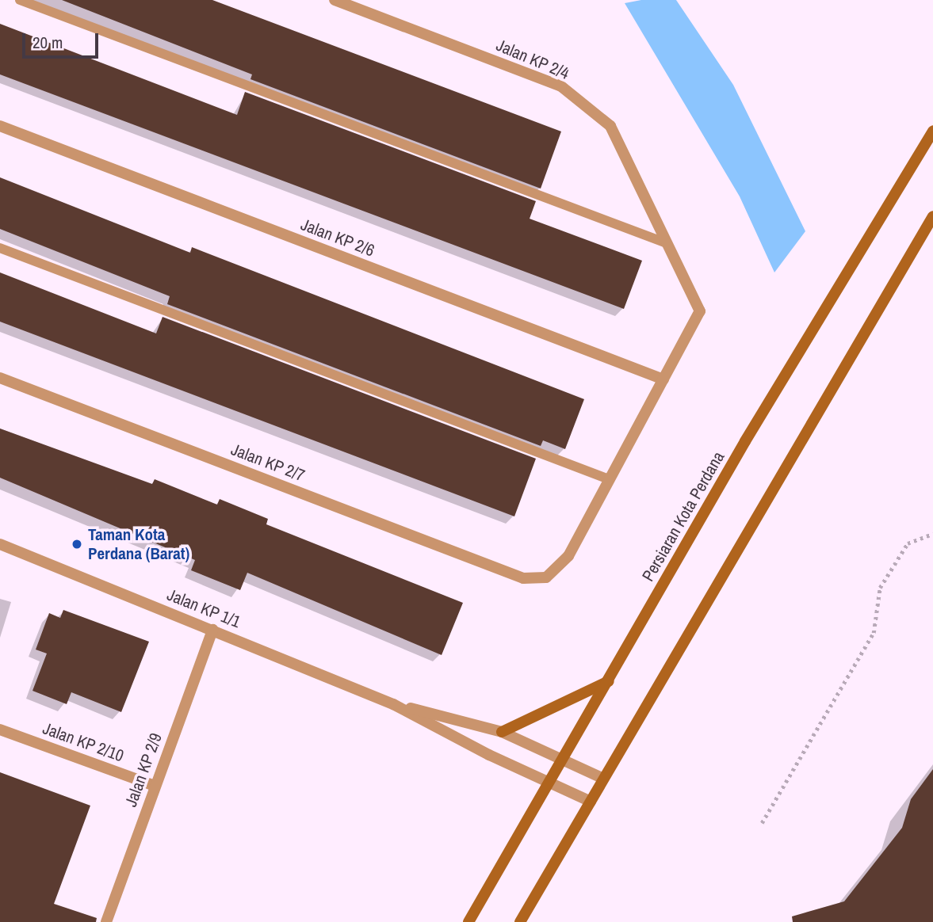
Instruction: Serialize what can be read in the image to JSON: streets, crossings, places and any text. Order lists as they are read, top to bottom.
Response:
{
  "streets": {
    "street": [
      "Jalan KP 2/4",
      "Jalan KP 2/6",
      "Jalan KP 2/7",
      "Persiaran Kota Perdana",
      "Jalan KP 1/1",
      "Jalan KP 2/10",
      "Jalan KP 2/9"
    ]
  },
  "crossings": [
    ["Jalan KP 2/4", "Jalan KP 2/6"],
    ["Persiaran Kota Perdana", "Jalan KP 1/1"],
    ["Jalan KP 1/1", "Jalan KP 2/9"],
    ["Jalan KP 2/10", "Jalan KP 2/9"]
  ],
  "places": ["Taman Kota Perdana (Barat)"],
  "scale_bar": "20 m"
}
